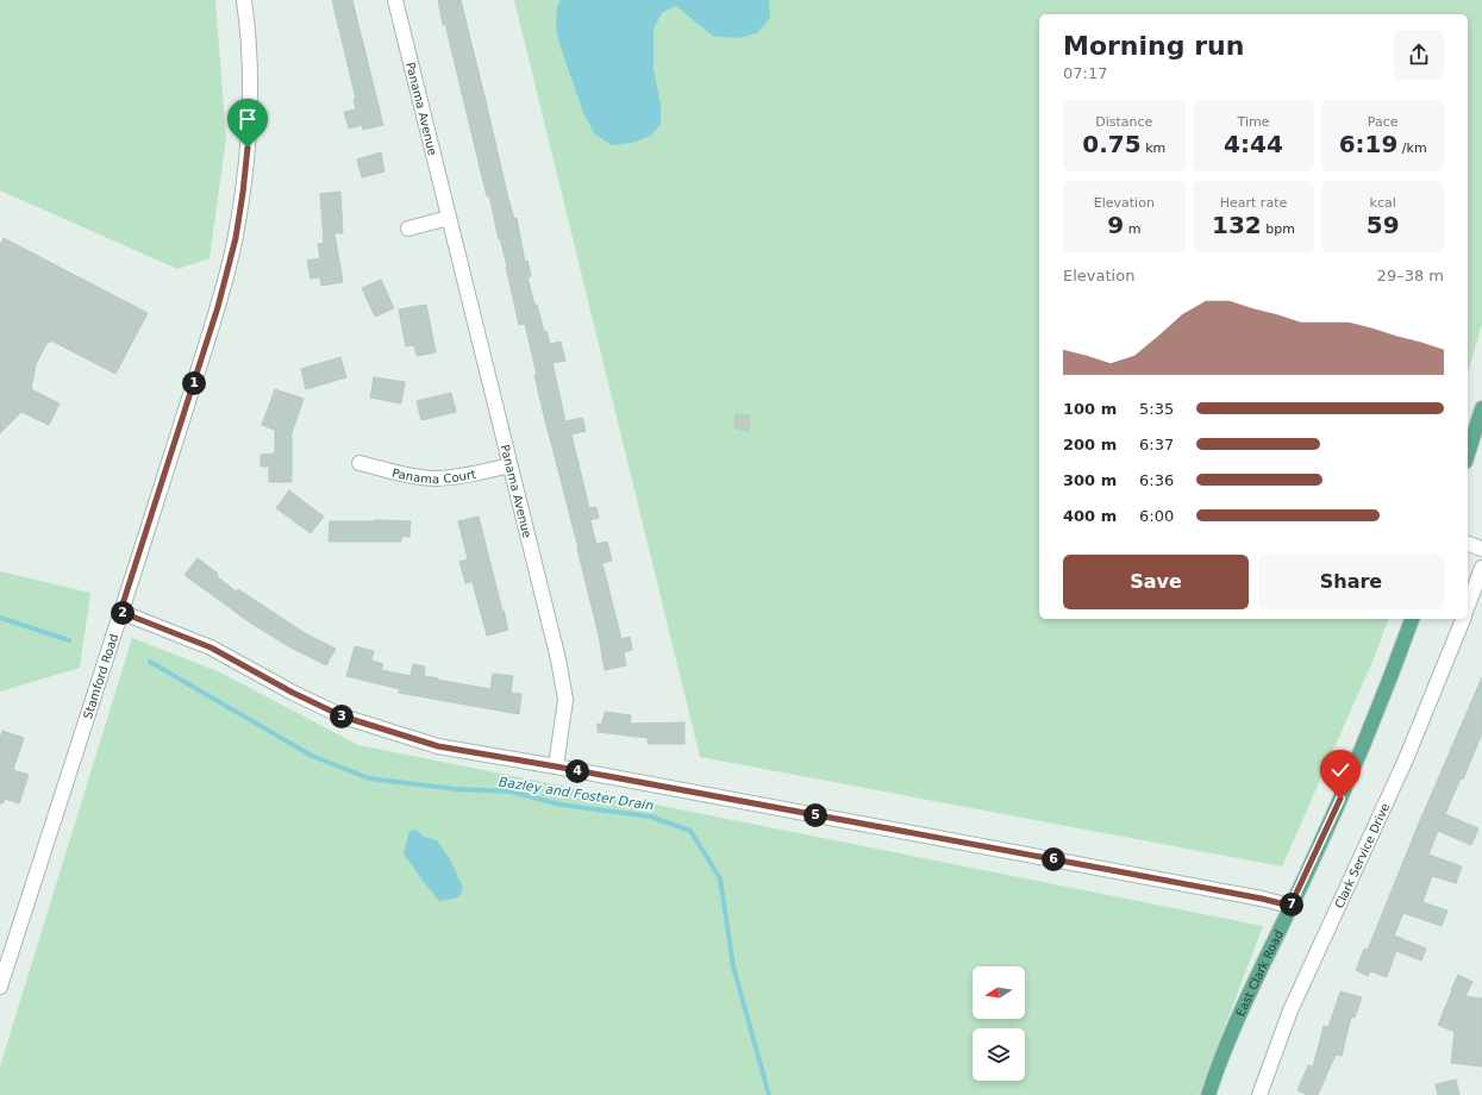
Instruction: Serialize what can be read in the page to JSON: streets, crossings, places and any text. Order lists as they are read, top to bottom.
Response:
{
  "streets": {
    "main road": ["East Clark Road"],
    "street": [
      "Panama Avenue",
      "Panama Court",
      "Stamford Road",
      "Clark Service Drive"
    ]
  },
  "crossings": [
    ["Panama Avenue", "Panama Court"]
  ],
  "water": ["Bazley and Foster Drain"],
  "north": "left",
  "page": {
    "heading": ["Morning run", "07:17"],
    "stats": [
      ["Distance", "0.75 km"],
      ["Time", "4:44"],
      ["Pace", "6:19 /km"],
      ["Elevation", "9 m"],
      ["Heart rate", "132 bpm"],
      ["kcal", "59"]
    ],
    "chart": ["Elevation", "29–38 m"],
    "pins": [
      "1",
      "2",
      "3",
      "4",
      "5",
      "6",
      "7"
    ],
    "list": [
      {
        "name": "100 m",
        "note": "5:35"
      },
      {
        "name": "200 m",
        "note": "6:37"
      },
      {
        "name": "300 m",
        "note": "6:36"
      },
      {
        "name": "400 m",
        "note": "6:00"
      }
    ],
    "buttons": ["Save", "Share"]
  }
}
